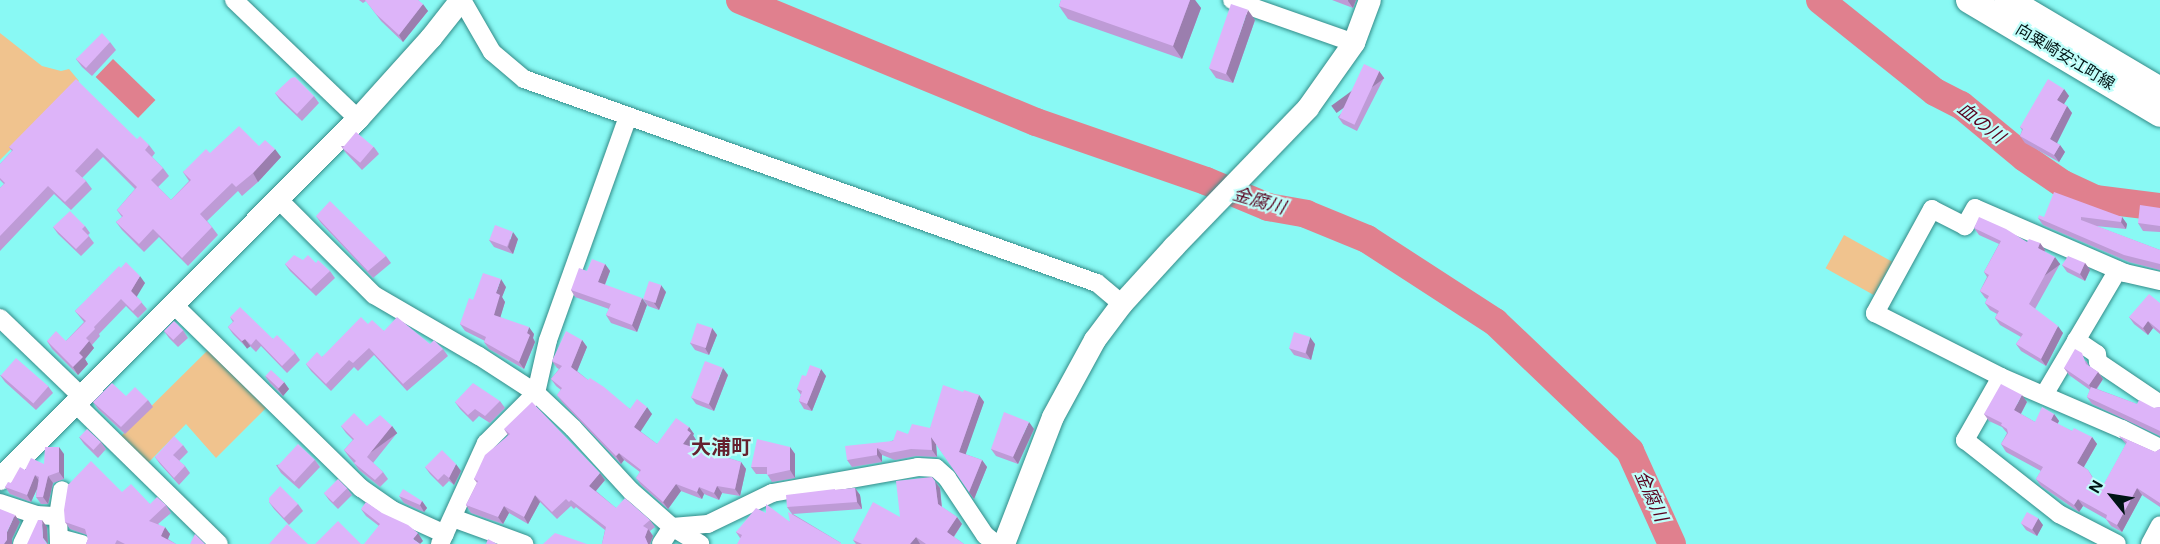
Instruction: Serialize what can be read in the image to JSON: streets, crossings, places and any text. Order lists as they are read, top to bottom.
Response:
{
  "streets": {
    "main road": ["向粟崎安江町線"]
  },
  "districts": ["大浦町"],
  "water": ["血の川", "金腐川"],
  "north": "top left"
}
